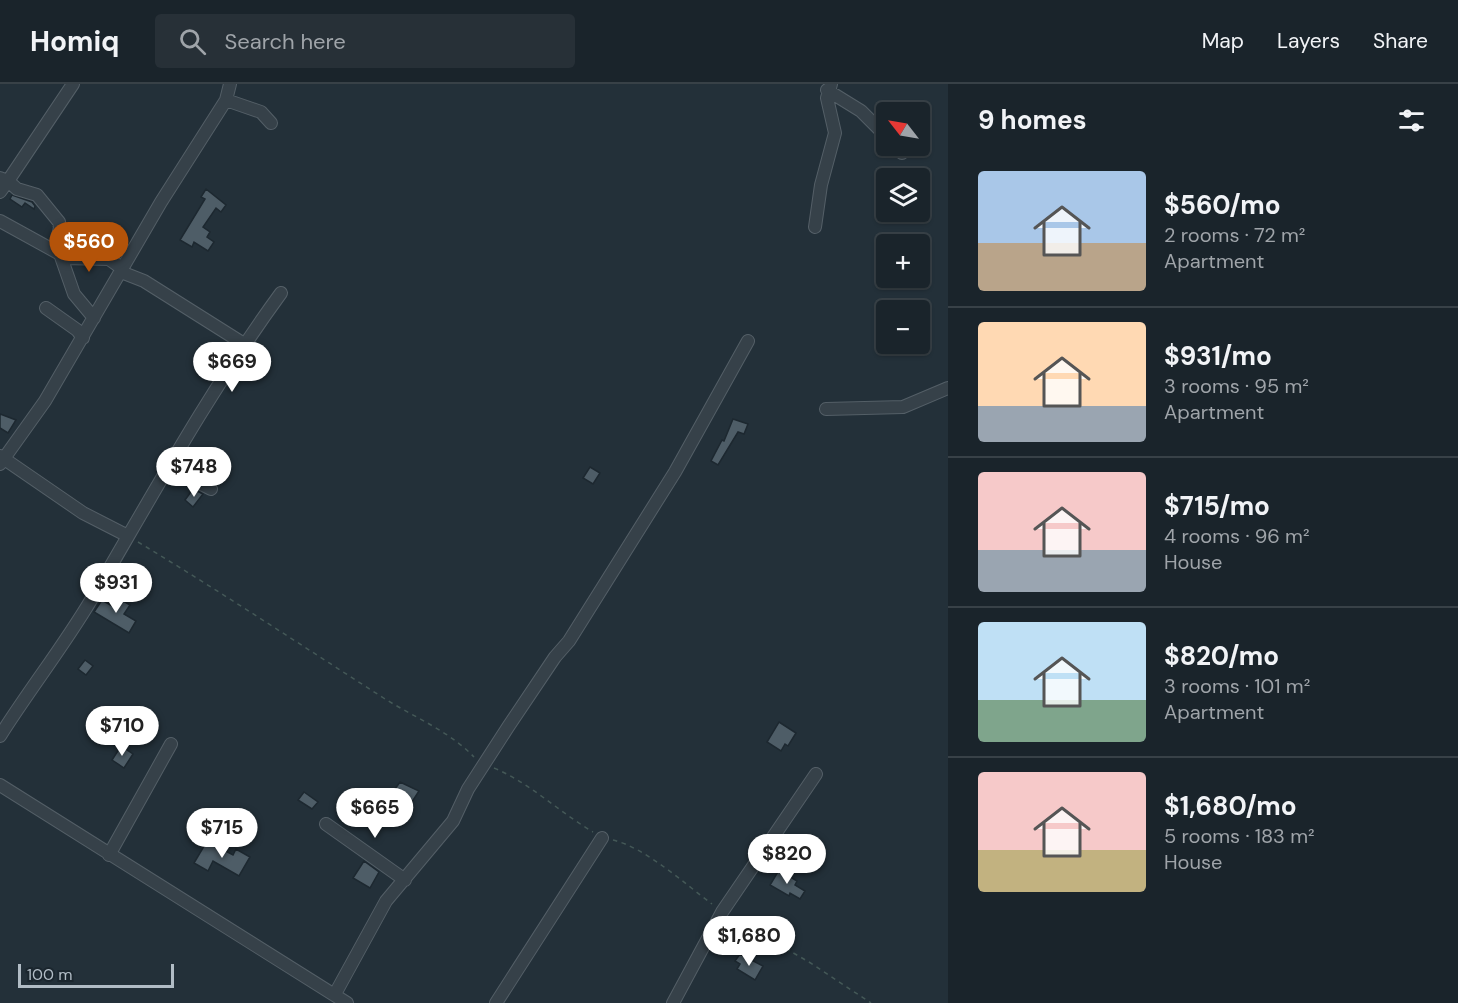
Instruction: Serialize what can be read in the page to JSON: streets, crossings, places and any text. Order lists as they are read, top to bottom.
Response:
{
  "scale_bar": "100 m",
  "north": "top left",
  "page": {
    "header": "Homiq",
    "search": "Search here",
    "nav": ["Map", "Layers", "Share"],
    "heading": "9 homes",
    "map_buttons": ["+", "−"],
    "list": [
      {
        "name": "$560/mo",
        "note": "2 rooms · 72 m² · Apartment"
      },
      {
        "name": "$931/mo",
        "note": "3 rooms · 95 m² · Apartment"
      },
      {
        "name": "$715/mo",
        "note": "4 rooms · 96 m² · House"
      },
      {
        "name": "$820/mo",
        "note": "3 rooms · 101 m² · Apartment"
      },
      {
        "name": "$1,680/mo",
        "note": "5 rooms · 183 m² · House"
      }
    ],
    "price": [
      "$560",
      "$669",
      "$748",
      "$931",
      "$710",
      "$665",
      "$715",
      "$820",
      "$1,680"
    ],
    "scale": "100 m"
  }
}
